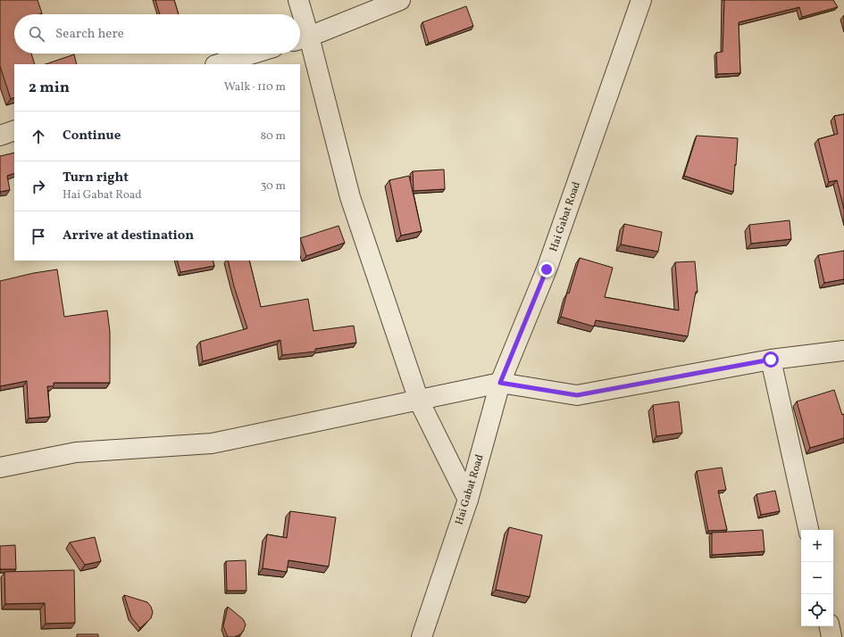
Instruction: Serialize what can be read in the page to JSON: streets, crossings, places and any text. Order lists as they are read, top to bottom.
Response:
{
  "streets": {
    "street": ["Hai Gabat Road"]
  },
  "page": {
    "search": "Search here",
    "heading": ["2 min", "Walk · 110 m"],
    "list": [
      ["Continue", "80 m"],
      ["Turn right", "Hai Gabat Road", "30 m"],
      "Arrive at destination"
    ],
    "map_buttons": ["+", "−"]
  }
}
